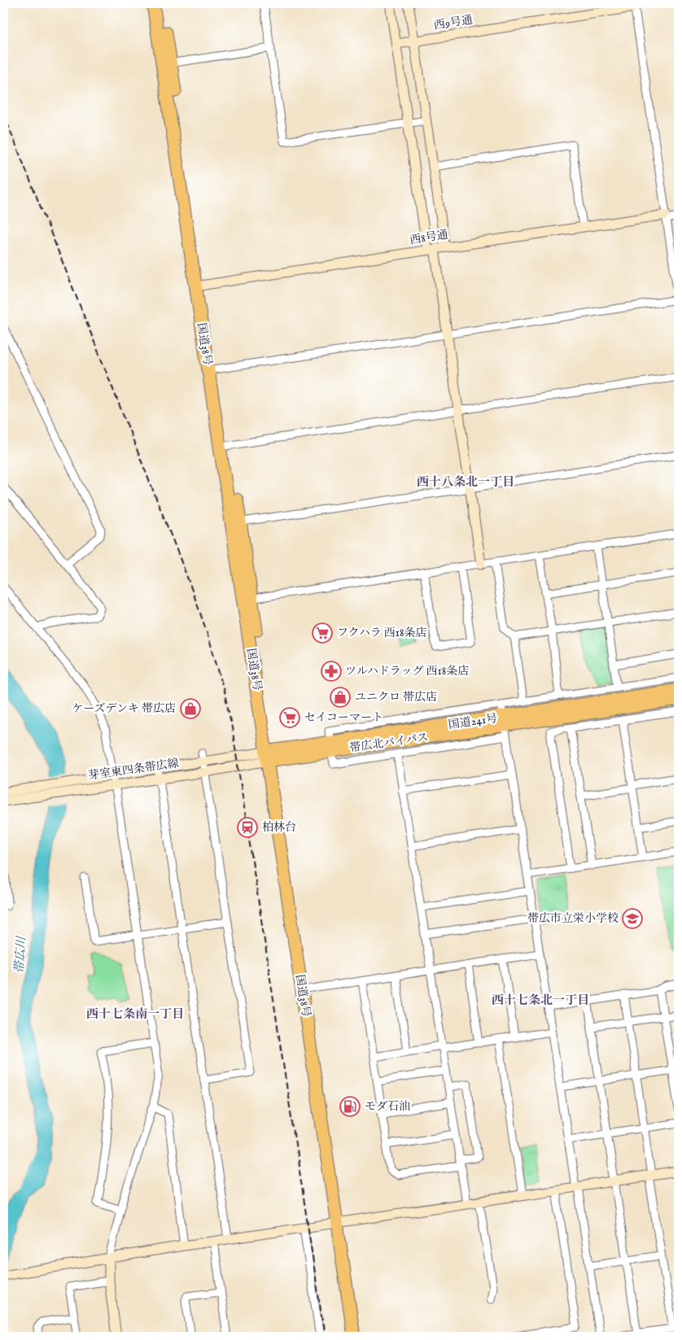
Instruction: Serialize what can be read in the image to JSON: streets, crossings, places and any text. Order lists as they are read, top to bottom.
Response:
{
  "streets": {
    "highway": ["国道38号", "国道241号"],
    "street": ["西9号通", "西8号通", "芽室東四条帯広線"]
  },
  "crossings": [
    ["西8号通", "国道38号"],
    ["国道38号", "国道241号"],
    ["国道38号", "芽室東四条帯広線"],
    ["国道241号", "芽室東四条帯広線"]
  ],
  "districts": ["西十八条北一丁目", "西十七条北一丁目", "西十七条南一丁目"],
  "water": ["帯広川"],
  "places": {
    "supermarket": ["フクハラ 西18条店", "セイコーマート"],
    "pharmacy": ["ツルハドラッグ 西18条店"],
    "shop": ["ユニクロ 帯広店", "ケーズデンキ 帯広店"],
    "station": ["柏林台"],
    "school or university": ["帯広市立栄小学校"],
    "fuel station": ["モダ石油"]
  }
}
